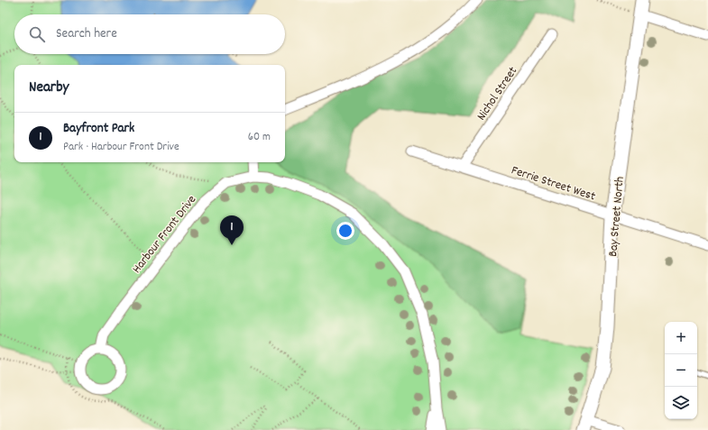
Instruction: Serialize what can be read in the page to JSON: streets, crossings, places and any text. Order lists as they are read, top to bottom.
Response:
{
  "streets": {
    "street": [
      "Nichol Street",
      "Ferrie Street West",
      "Bay Street North",
      "Harbour Front Drive"
    ]
  },
  "crossings": [
    ["Nichol Street", "Ferrie Street West"],
    ["Ferrie Street West", "Bay Street North"]
  ],
  "page": {
    "search": "Search here",
    "heading": "Nearby",
    "list": [
      {
        "mark": "1",
        "name": "Bayfront Park",
        "note": "Park · Harbour Front Drive",
        "value": "60 m"
      }
    ],
    "pins": "1",
    "map_buttons": ["+", "−"]
  }
}
